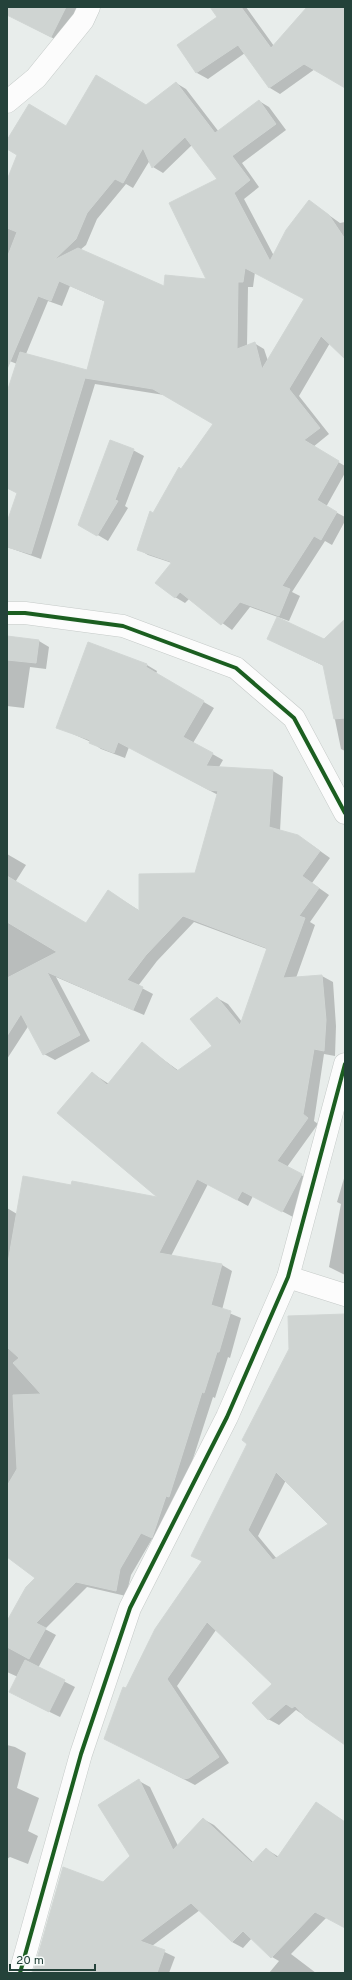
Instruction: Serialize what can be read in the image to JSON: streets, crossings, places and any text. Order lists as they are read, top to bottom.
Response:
{
  "scale_bar": "20 m"
}
